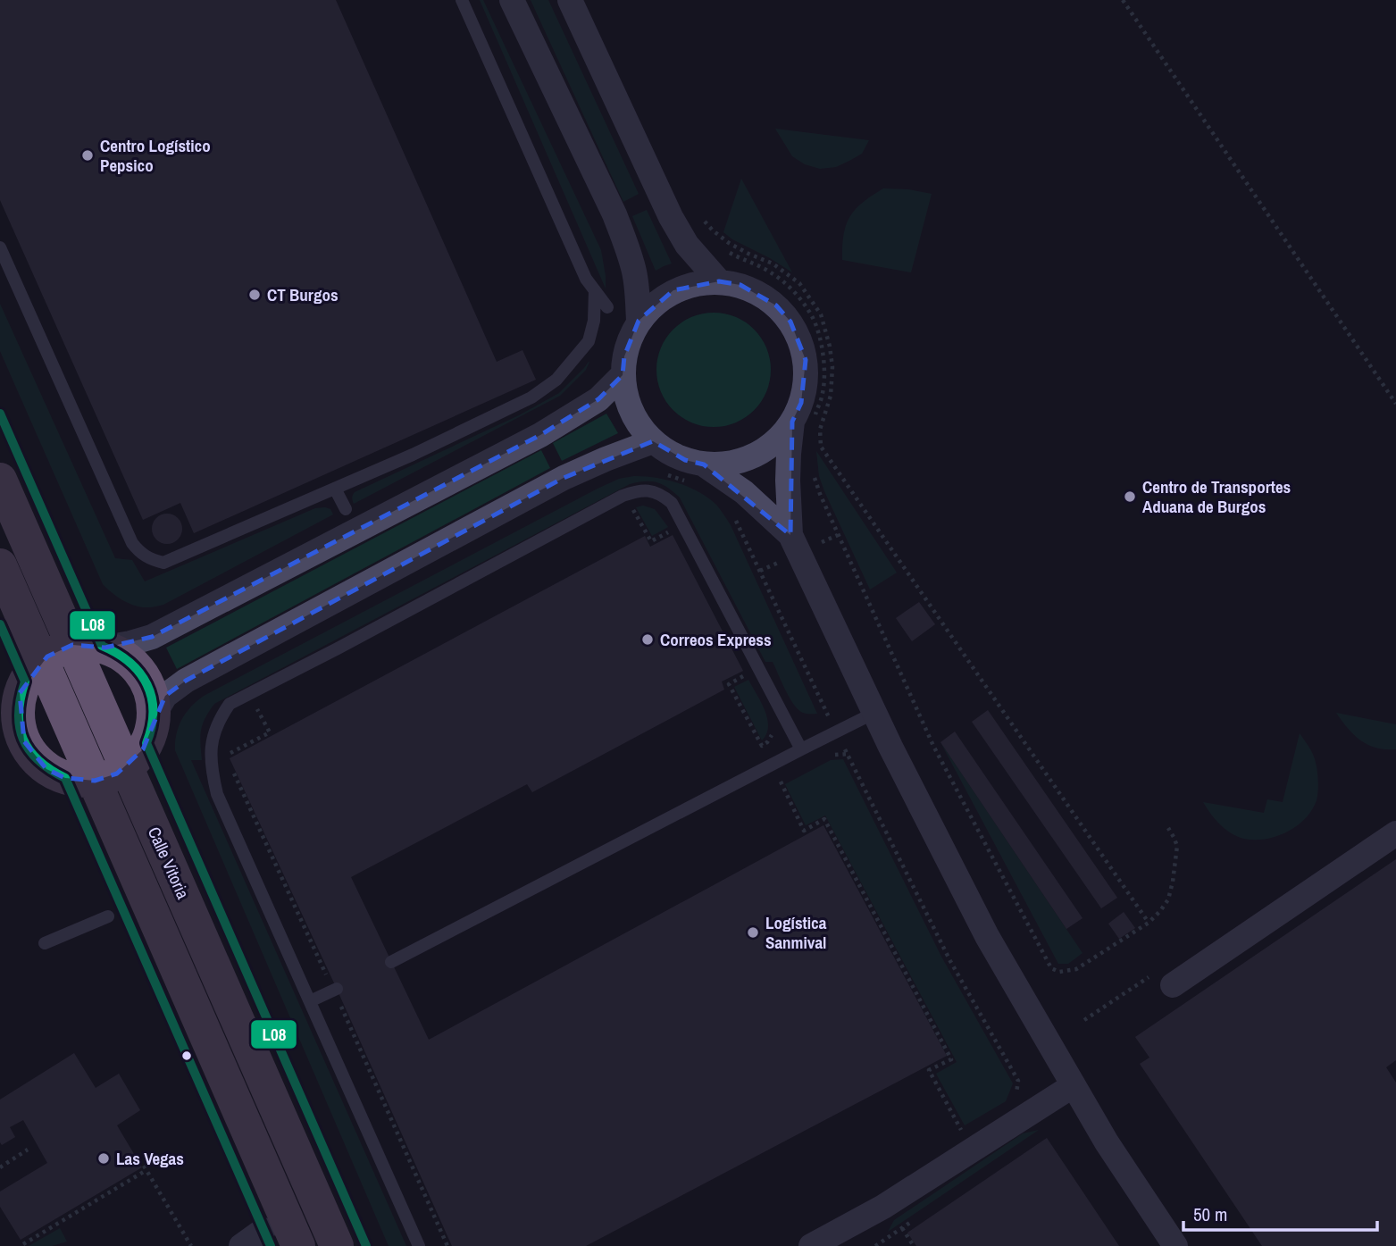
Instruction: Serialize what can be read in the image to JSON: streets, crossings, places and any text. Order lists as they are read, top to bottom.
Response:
{
  "streets": {
    "highway": ["Calle Vitoria"]
  },
  "places": [
    "Centro Logístico Pepsico",
    "CT Burgos",
    "Centro de Transportes Aduana de Burgos",
    "Correos Express",
    "Logística Sanmival",
    "Las Vegas"
  ],
  "lines": ["transit line L08"],
  "scale_bar": "50 m"
}
